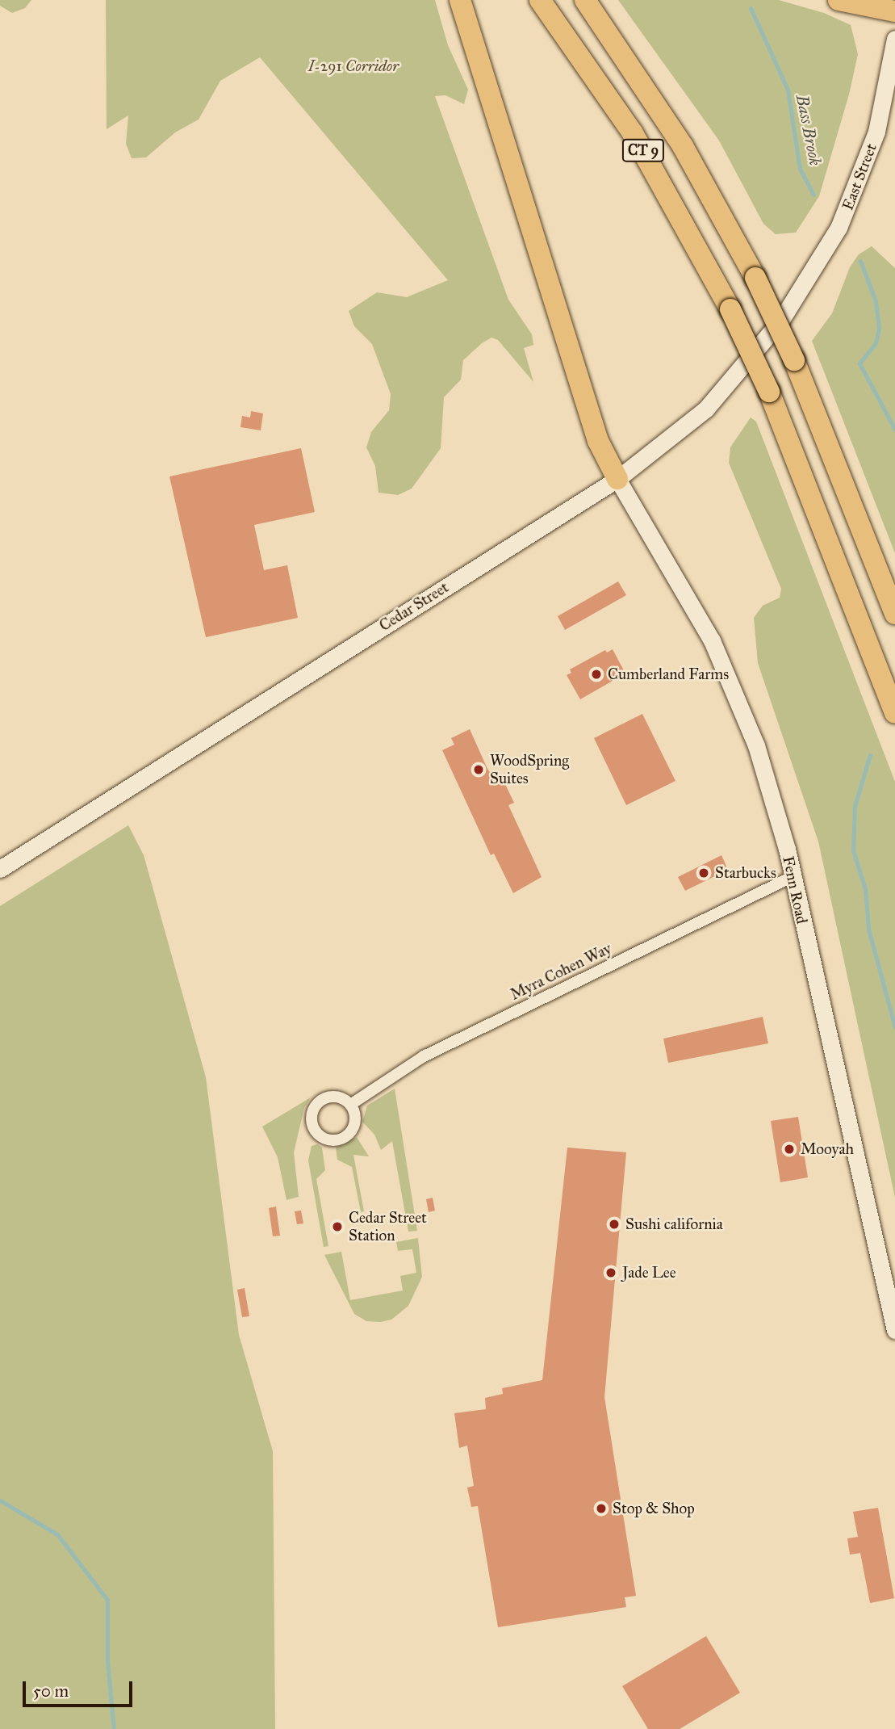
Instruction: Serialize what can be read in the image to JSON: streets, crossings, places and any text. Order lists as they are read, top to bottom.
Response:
{
  "streets": {
    "highway": ["CT 9"],
    "main road": ["East Street", "Cedar Street", "Fenn Road"],
    "street": ["Myra Cohen Way"]
  },
  "crossings": [
    ["East Street", "Cedar Street"],
    ["Cedar Street", "Fenn Road"],
    ["Fenn Road", "Myra Cohen Way"]
  ],
  "water": ["Bass Brook"],
  "parks": ["I-291 Corridor"],
  "places": [
    "Cumberland Farms",
    "WoodSpring Suites",
    "Starbucks",
    "Mooyah",
    "Sushi california",
    "Cedar Street Station",
    "Jade Lee",
    "Stop & Shop"
  ],
  "scale_bar": "50 m"
}
